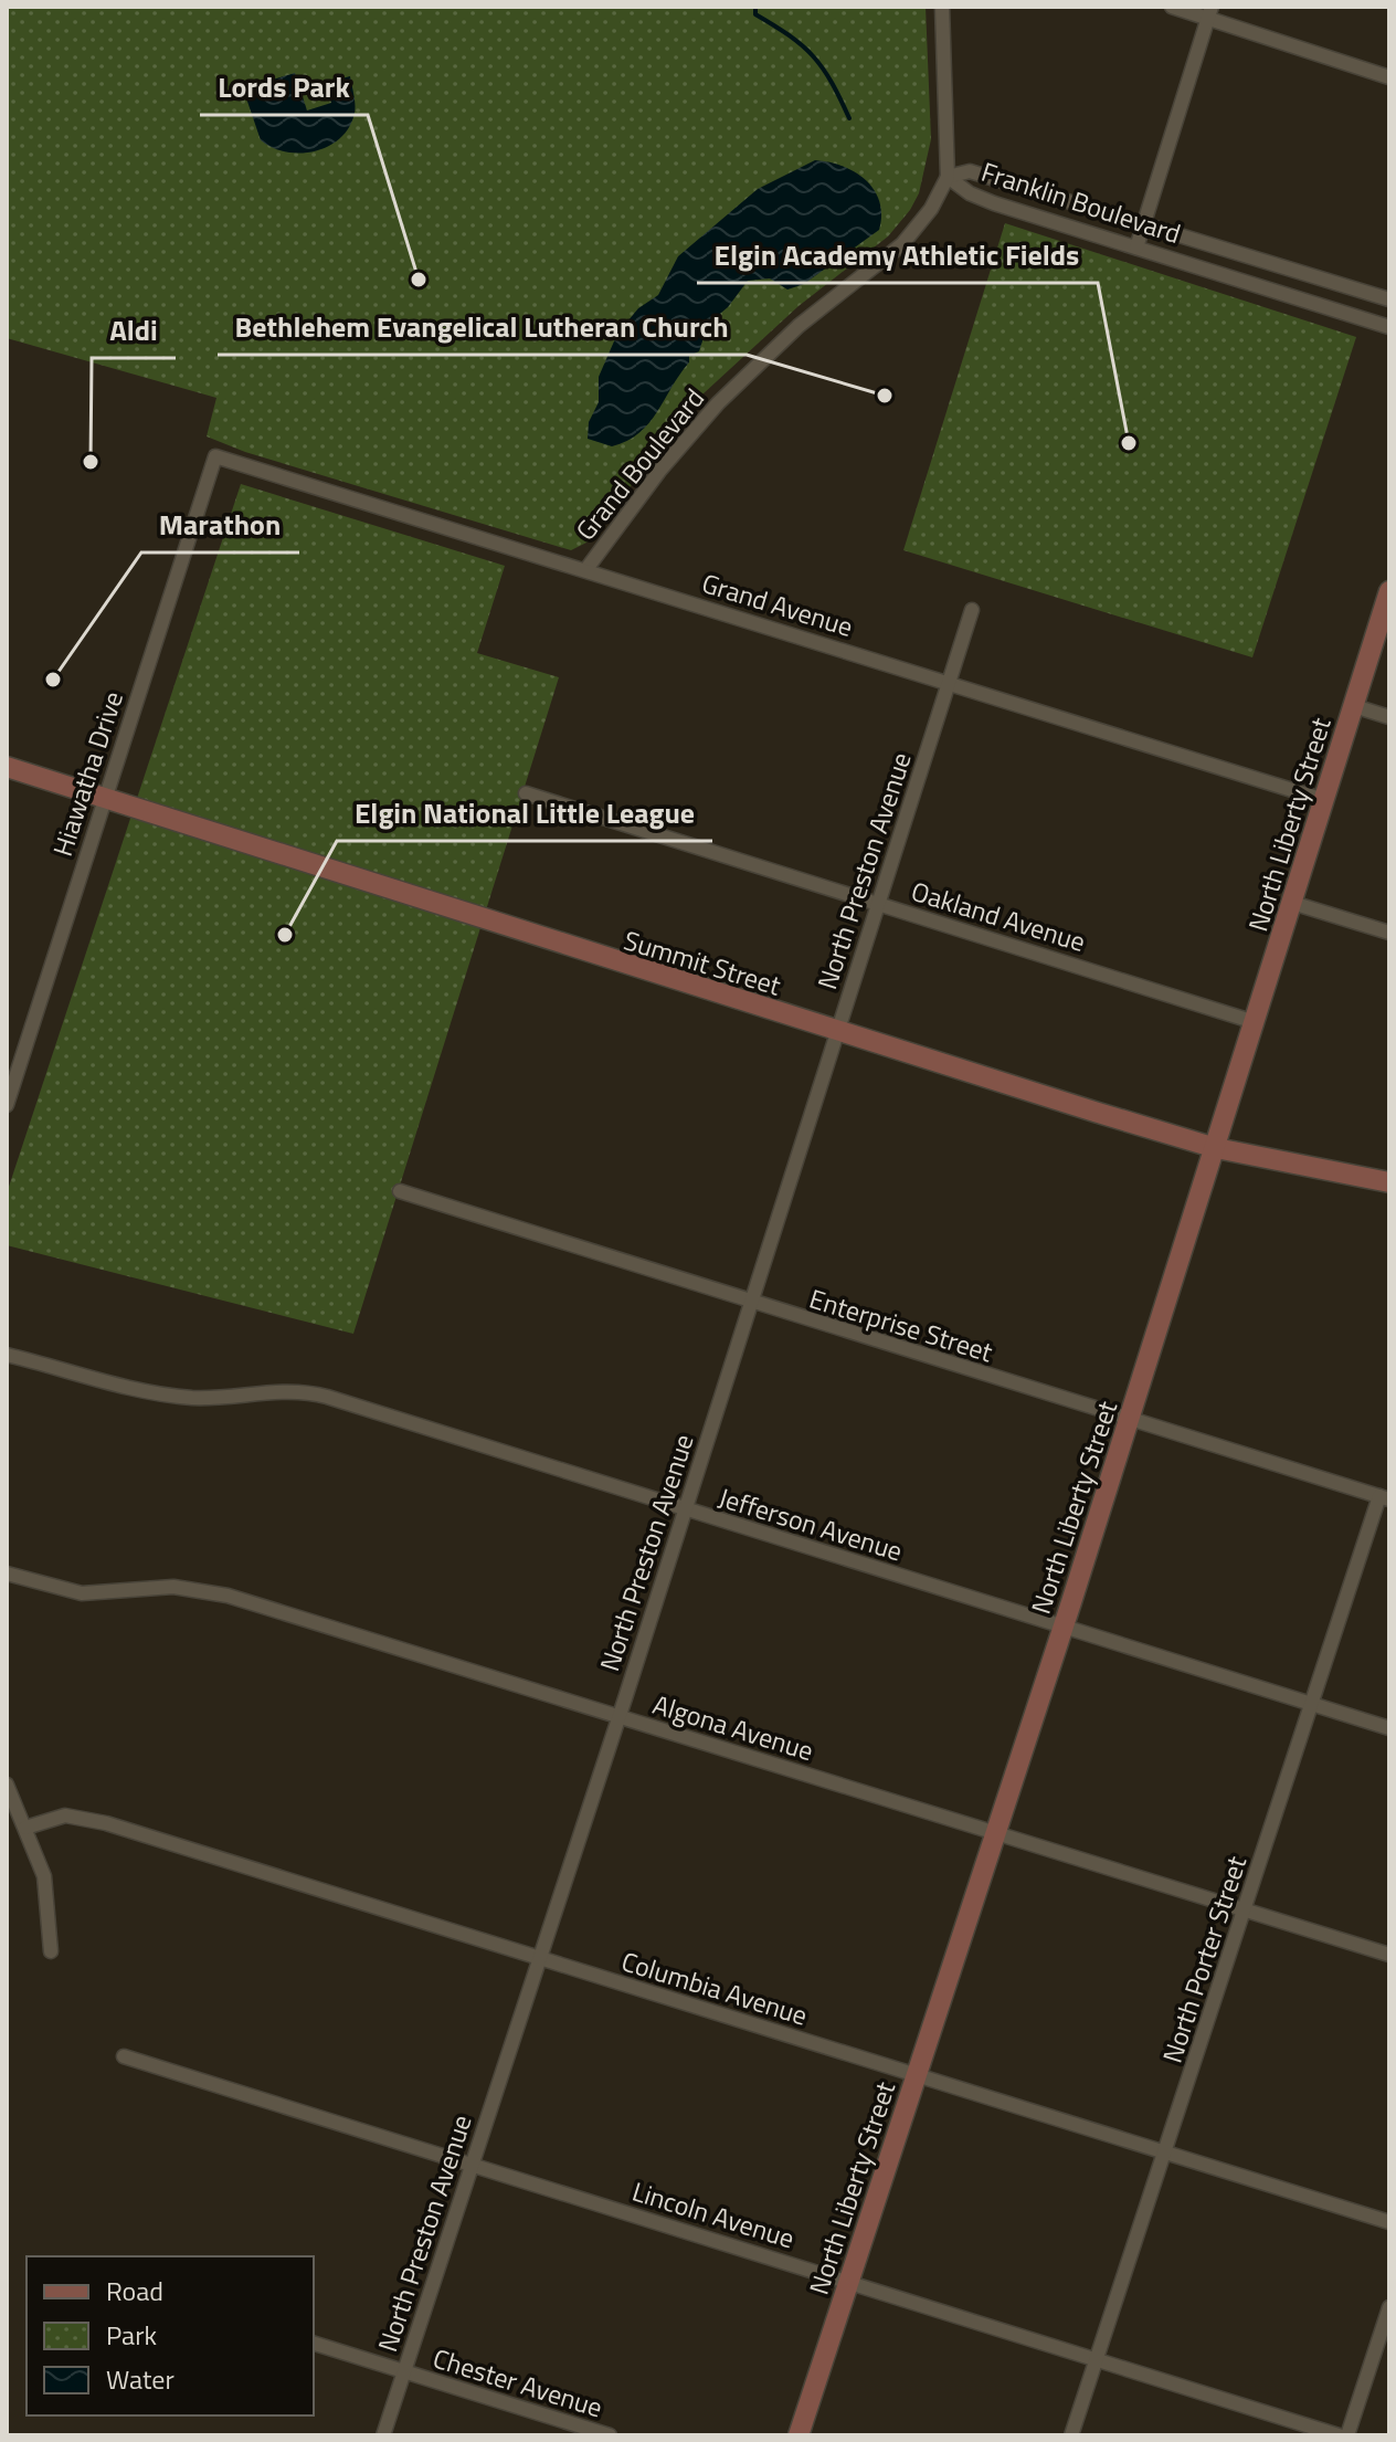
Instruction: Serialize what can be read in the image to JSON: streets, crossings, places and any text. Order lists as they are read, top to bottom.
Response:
{
  "streets": {
    "main road": ["North Liberty Street", "Summit Street"],
    "street": [
      "Franklin Boulevard",
      "Grand Boulevard",
      "Grand Avenue",
      "Hiawatha Drive",
      "North Preston Avenue",
      "Oakland Avenue",
      "Enterprise Street",
      "Jefferson Avenue",
      "Algona Avenue",
      "North Porter Street",
      "Columbia Avenue",
      "Lincoln Avenue",
      "Chester Avenue"
    ]
  },
  "crossings": [
    ["Franklin Boulevard", "Grand Boulevard"],
    ["Grand Boulevard", "Grand Avenue"],
    ["Grand Avenue", "Hiawatha Drive"],
    ["Grand Avenue", "North Liberty Street"],
    ["Grand Avenue", "North Preston Avenue"],
    ["Hiawatha Drive", "Summit Street"],
    ["North Liberty Street", "Oakland Avenue"],
    ["North Liberty Street", "Summit Street"],
    ["North Liberty Street", "Enterprise Street"],
    ["North Liberty Street", "Jefferson Avenue"],
    ["North Liberty Street", "Algona Avenue"],
    ["North Liberty Street", "Columbia Avenue"],
    ["North Liberty Street", "Lincoln Avenue"],
    ["North Preston Avenue", "Oakland Avenue"],
    ["North Preston Avenue", "Summit Street"],
    ["North Preston Avenue", "Enterprise Street"],
    ["North Preston Avenue", "Jefferson Avenue"],
    ["North Preston Avenue", "Algona Avenue"],
    ["North Preston Avenue", "Columbia Avenue"],
    ["North Preston Avenue", "Lincoln Avenue"],
    ["North Preston Avenue", "Chester Avenue"],
    ["Enterprise Street", "North Porter Street"],
    ["Jefferson Avenue", "North Porter Street"],
    ["Algona Avenue", "North Porter Street"],
    ["North Porter Street", "Columbia Avenue"],
    ["North Porter Street", "Lincoln Avenue"]
  ],
  "places": [
    "Lords Park",
    "Bethlehem Evangelical Lutheran Church",
    "Elgin Academy Athletic Fields",
    "Aldi",
    "Marathon",
    "Elgin National Little League"
  ],
  "legend": ["Road", "Park", "Water"]
}
